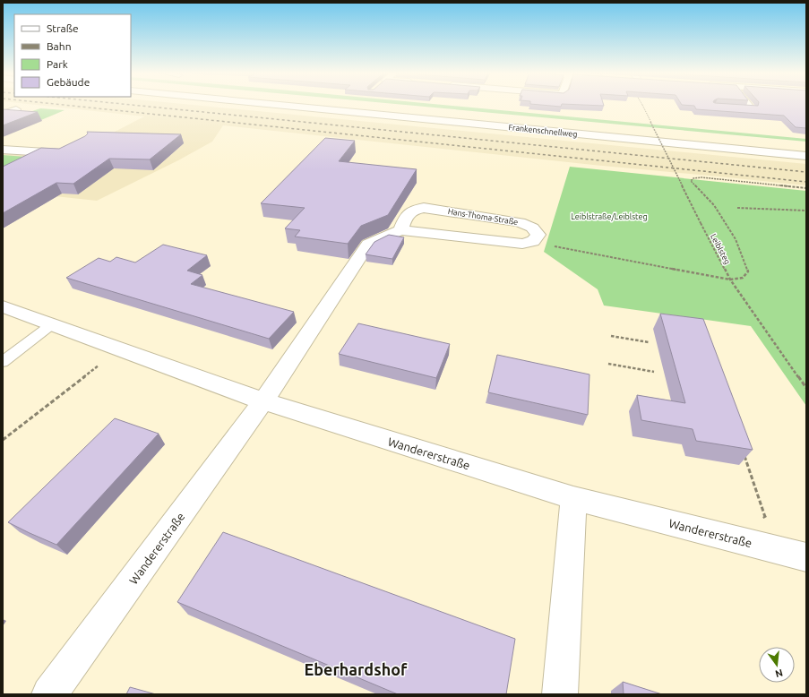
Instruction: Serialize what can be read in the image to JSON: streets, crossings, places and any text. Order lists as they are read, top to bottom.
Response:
{
  "streets": {
    "main road": ["Frankenschnellweg", "Hans-Thoma-Straße", "Wandererstraße"],
    "path": ["Leiblsteg"]
  },
  "districts": ["Eberhardshof"],
  "parks": ["Leiblstraße/Leiblsteg"],
  "legend": [
    "Straße",
    "Bahn",
    "Park",
    "Gebäude"
  ],
  "north": "bottom"
}
